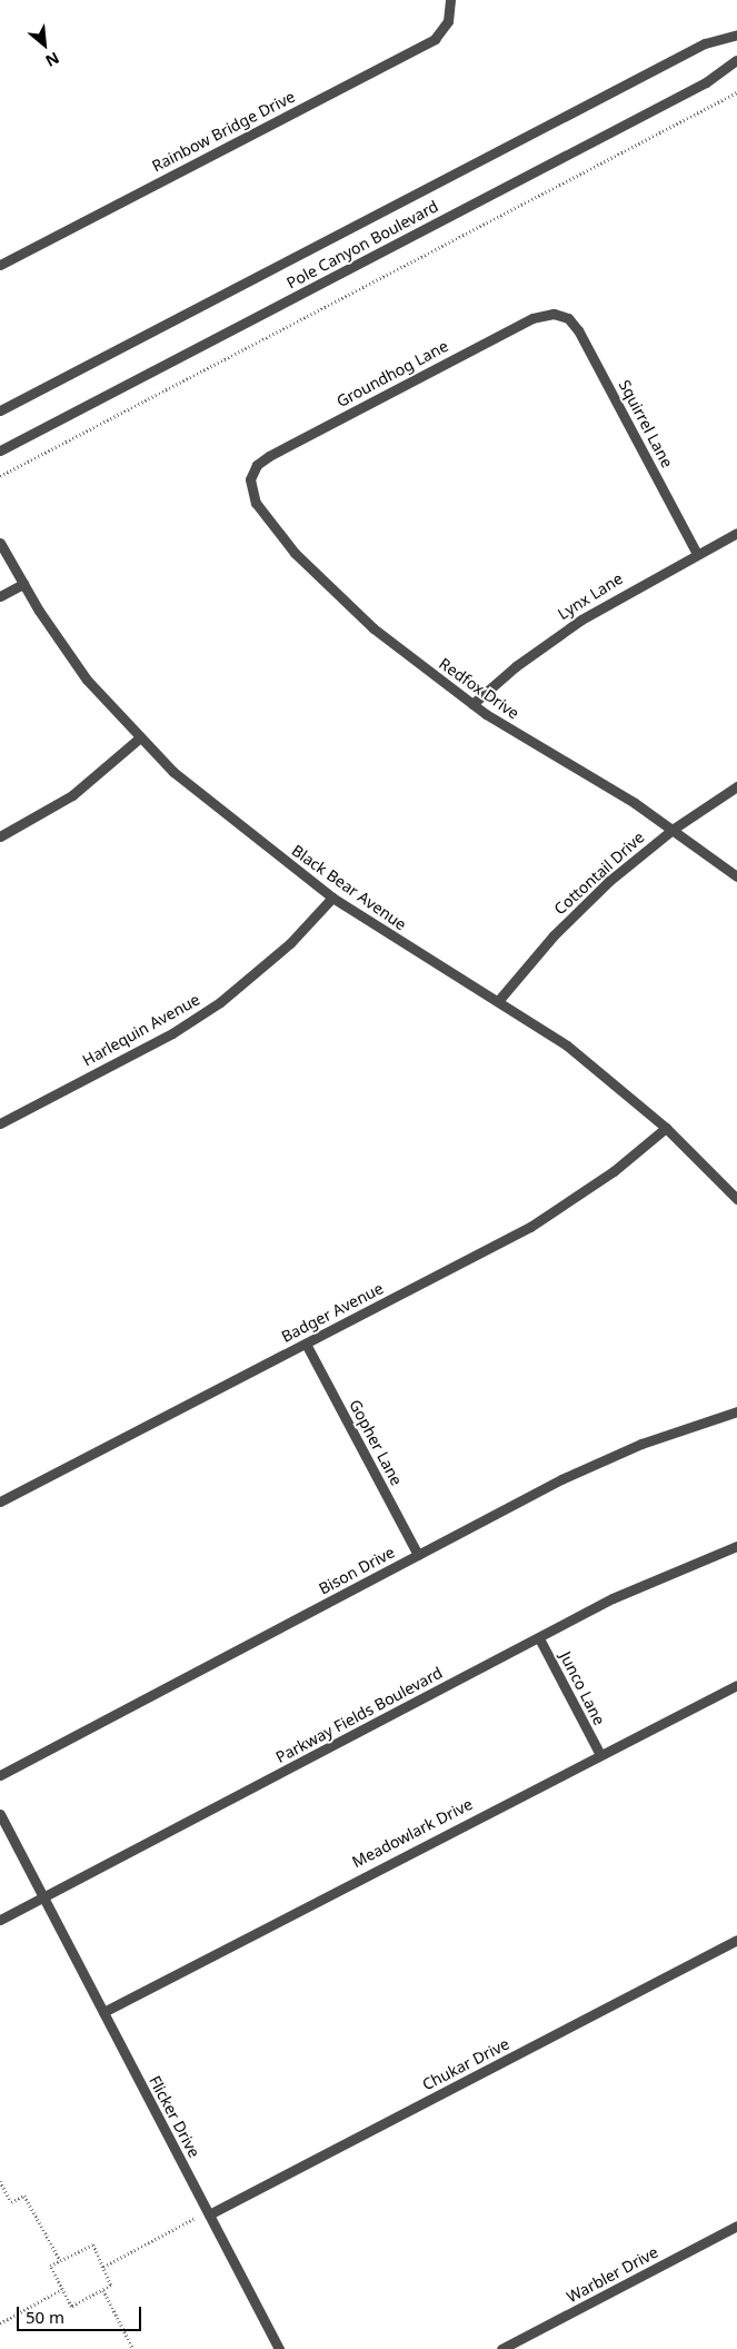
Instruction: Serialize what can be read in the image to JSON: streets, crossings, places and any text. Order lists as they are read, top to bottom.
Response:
{
  "streets": {
    "street": [
      "Rainbow Bridge Drive",
      "Pole Canyon Boulevard",
      "Groundhog Lane",
      "Squirrel Lane",
      "Lynx Lane",
      "Redfox Drive",
      "Cottontail Drive",
      "Black Bear Avenue",
      "Harlequin Avenue",
      "Badger Avenue",
      "Gopher Lane",
      "Bison Drive",
      "Junco Lane",
      "Parkway Fields Boulevard",
      "Meadowlark Drive",
      "Chukar Drive",
      "Flicker Drive",
      "Warbler Drive"
    ]
  },
  "crossings": [
    ["Groundhog Lane", "Squirrel Lane"],
    ["Groundhog Lane", "Redfox Drive"],
    ["Squirrel Lane", "Lynx Lane"],
    ["Lynx Lane", "Redfox Drive"],
    ["Redfox Drive", "Cottontail Drive"],
    ["Cottontail Drive", "Black Bear Avenue"],
    ["Black Bear Avenue", "Harlequin Avenue"],
    ["Black Bear Avenue", "Badger Avenue"],
    ["Badger Avenue", "Gopher Lane"],
    ["Gopher Lane", "Bison Drive"],
    ["Junco Lane", "Parkway Fields Boulevard"],
    ["Junco Lane", "Meadowlark Drive"],
    ["Parkway Fields Boulevard", "Flicker Drive"],
    ["Meadowlark Drive", "Flicker Drive"],
    ["Chukar Drive", "Flicker Drive"]
  ],
  "scale_bar": "50 m",
  "north": "bottom right"
}
